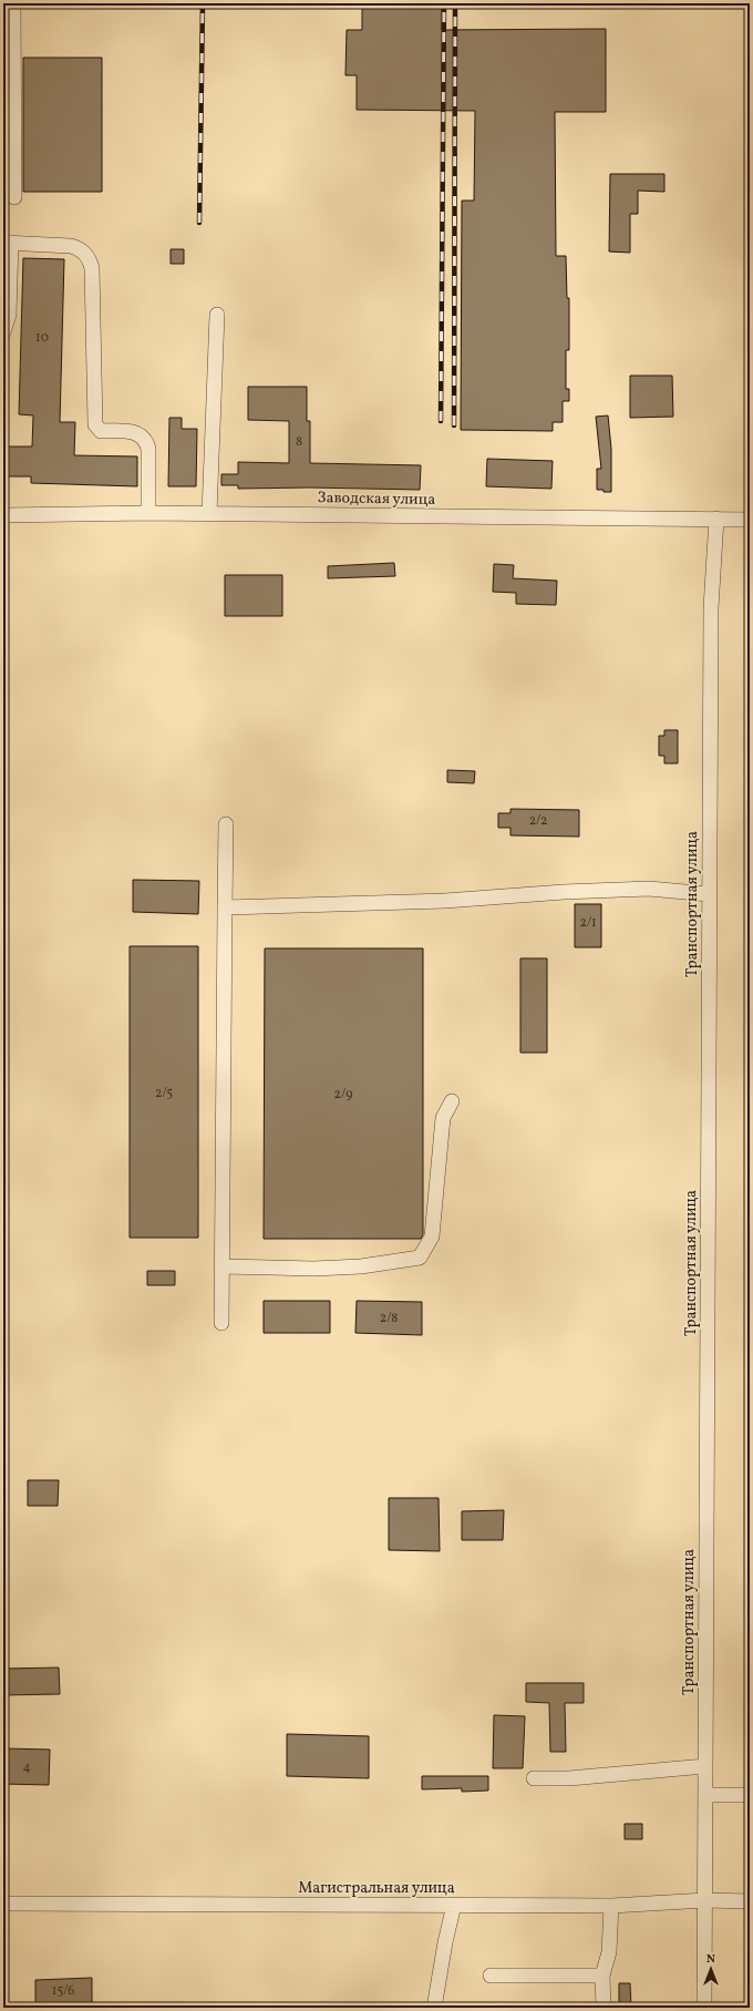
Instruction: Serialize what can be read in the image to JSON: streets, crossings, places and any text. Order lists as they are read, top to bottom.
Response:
{
  "streets": {
    "street": ["Заводская улица", "Транспортная улица", "Магистральная улица"]
  },
  "crossings": [
    ["Заводская улица", "Транспортная улица"],
    ["Транспортная улица", "Магистральная улица"]
  ],
  "house_numbers": [
    "10",
    "8",
    "2/2",
    "2/1",
    "2/5",
    "2/9",
    "2/8",
    "4",
    "15/6"
  ],
  "north": "top"
}
